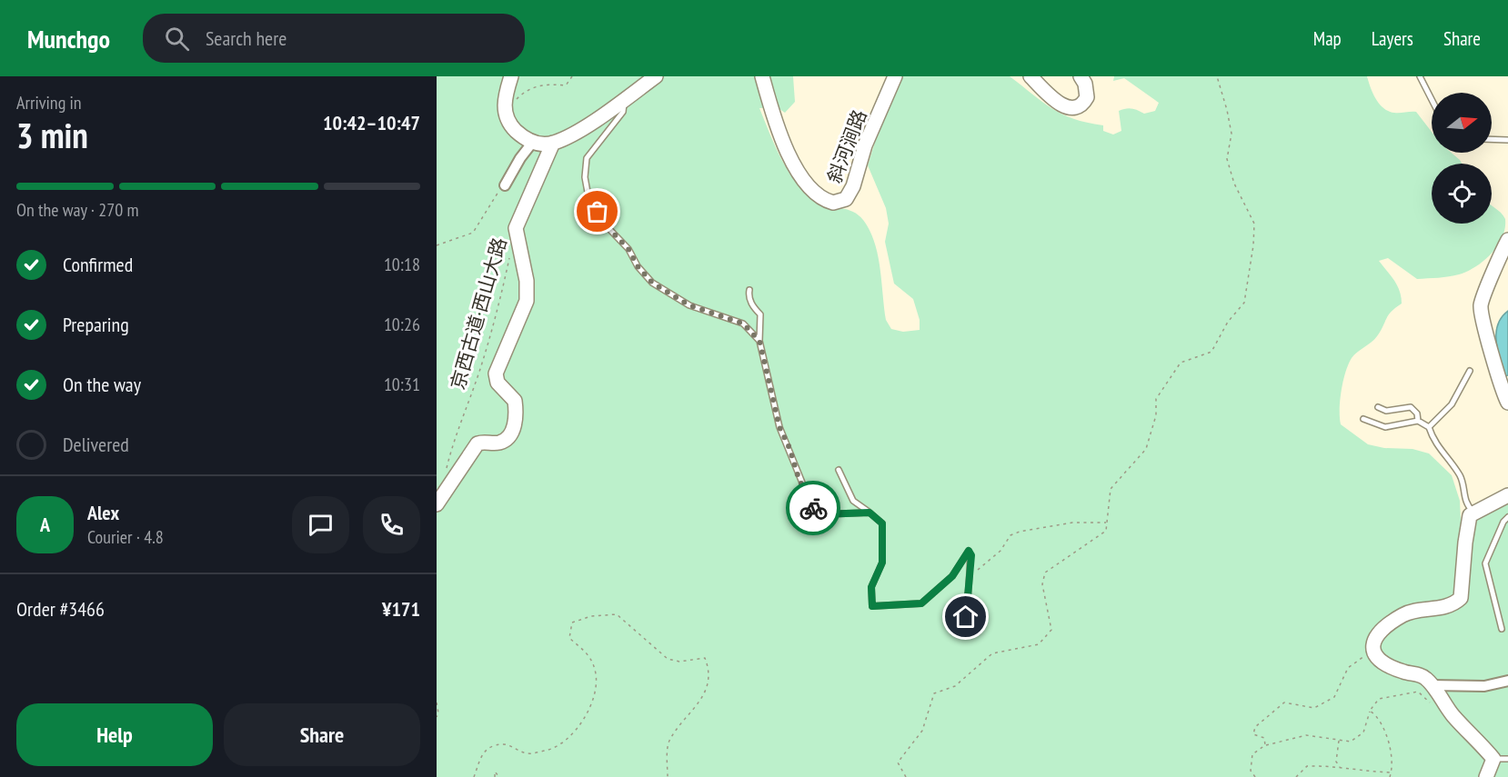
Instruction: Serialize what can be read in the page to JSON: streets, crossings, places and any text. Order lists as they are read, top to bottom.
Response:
{
  "streets": {
    "street": ["斜河涧路"],
    "path": ["京西古道·西山大路"]
  },
  "north": "right",
  "page": {
    "header": "Munchgo",
    "search": "Search here",
    "nav": ["Map", "Layers", "Share"],
    "heading": ["3 min", "Arriving in", "10:42–10:47"],
    "panel": [
      "Alex",
      "Courier · 4.8",
      "Order #3466",
      "¥171"
    ],
    "bar": "On the way · 270 m",
    "list": [
      ["Confirmed", "10:18"],
      ["Preparing", "10:26"],
      ["On the way", "10:31"],
      "Delivered"
    ],
    "round": "A",
    "buttons": ["Help", "Share"]
  }
}
